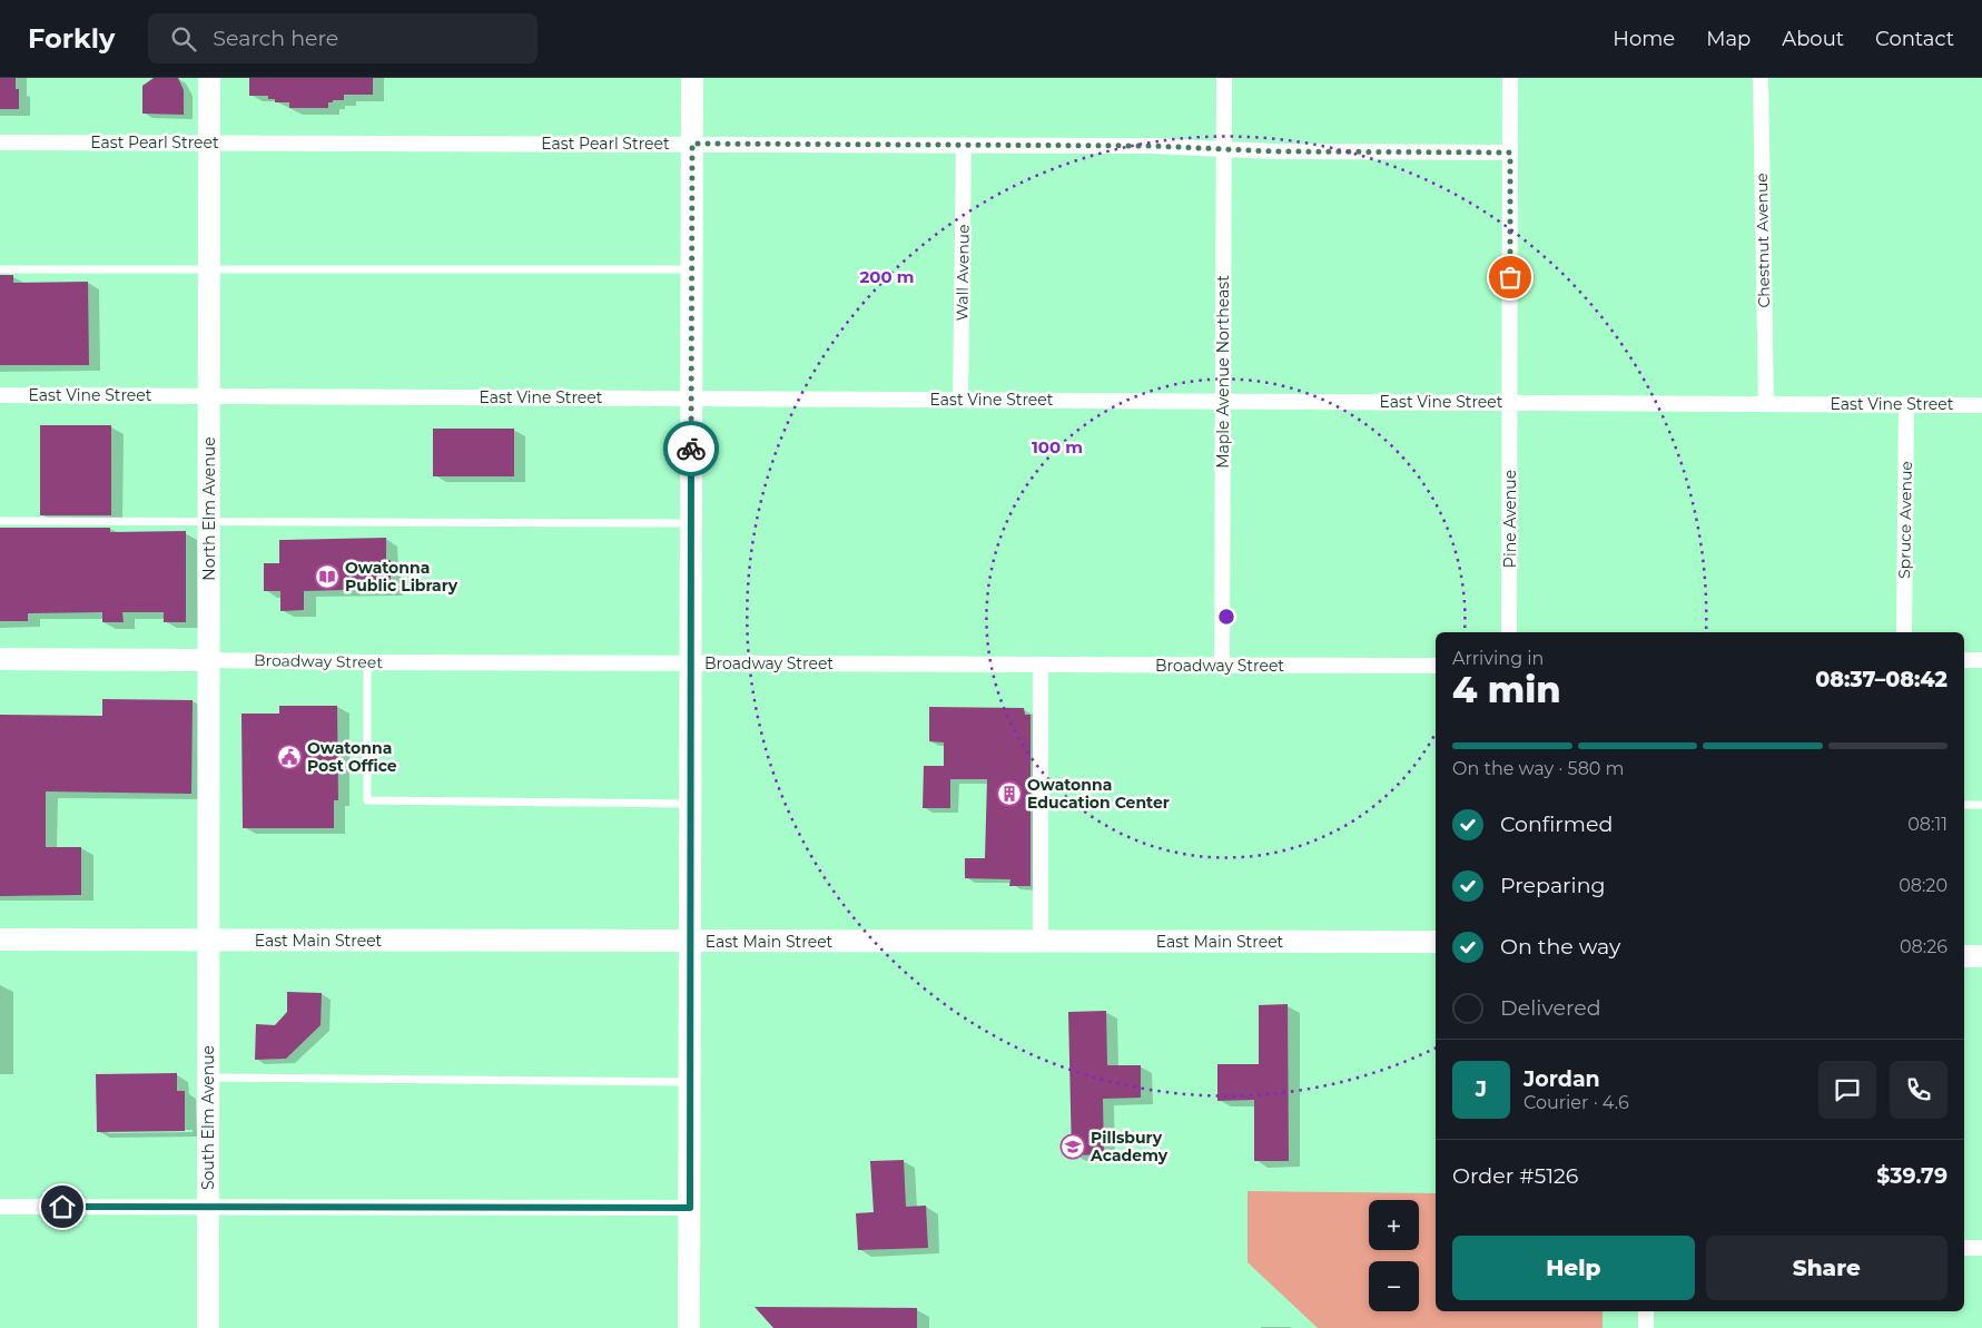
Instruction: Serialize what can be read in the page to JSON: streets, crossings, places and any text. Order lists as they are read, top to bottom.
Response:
{
  "streets": {
    "street": [
      "East Pearl Street",
      "Chestnut Avenue",
      "Wall Avenue",
      "Maple Avenue Northeast",
      "East Vine Street",
      "North Elm Avenue",
      "Pine Avenue",
      "Spruce Avenue",
      "Broadway Street",
      "East Main Street",
      "South Elm Avenue"
    ]
  },
  "crossings": [
    ["East Pearl Street", "Wall Avenue"],
    ["East Pearl Street", "Maple Avenue Northeast"],
    ["East Pearl Street", "North Elm Avenue"],
    ["East Pearl Street", "Pine Avenue"],
    ["Chestnut Avenue", "East Vine Street"],
    ["Wall Avenue", "East Vine Street"],
    ["Maple Avenue Northeast", "East Vine Street"],
    ["Maple Avenue Northeast", "Broadway Street"],
    ["East Vine Street", "North Elm Avenue"],
    ["East Vine Street", "Pine Avenue"],
    ["East Vine Street", "Spruce Avenue"],
    ["North Elm Avenue", "Broadway Street"],
    ["North Elm Avenue", "East Main Street"],
    ["North Elm Avenue", "South Elm Avenue"],
    ["East Main Street", "South Elm Avenue"]
  ],
  "places": {
    "library": ["Owatonna Public Library"],
    "public building": ["Owatonna Post Office"],
    "building": ["Owatonna Education Center"],
    "school or university": ["Pillsbury Academy"]
  },
  "page": {
    "header": "Forkly",
    "search": "Search here",
    "nav": [
      "Home",
      "Map",
      "About",
      "Contact"
    ],
    "heading": ["4 min", "Arriving in", "08:37–08:42"],
    "panel": [
      "Jordan",
      "Courier · 4.6",
      "Order #5126",
      "$39.79"
    ],
    "bar": "On the way · 580 m",
    "list": [
      ["Confirmed", "08:11"],
      ["Preparing", "08:20"],
      ["On the way", "08:26"],
      "Delivered"
    ],
    "round": "J",
    "map_buttons": ["+", "−"],
    "buttons": ["Help", "Share"]
  },
  "rings": ["200 m", "100 m"]
}
